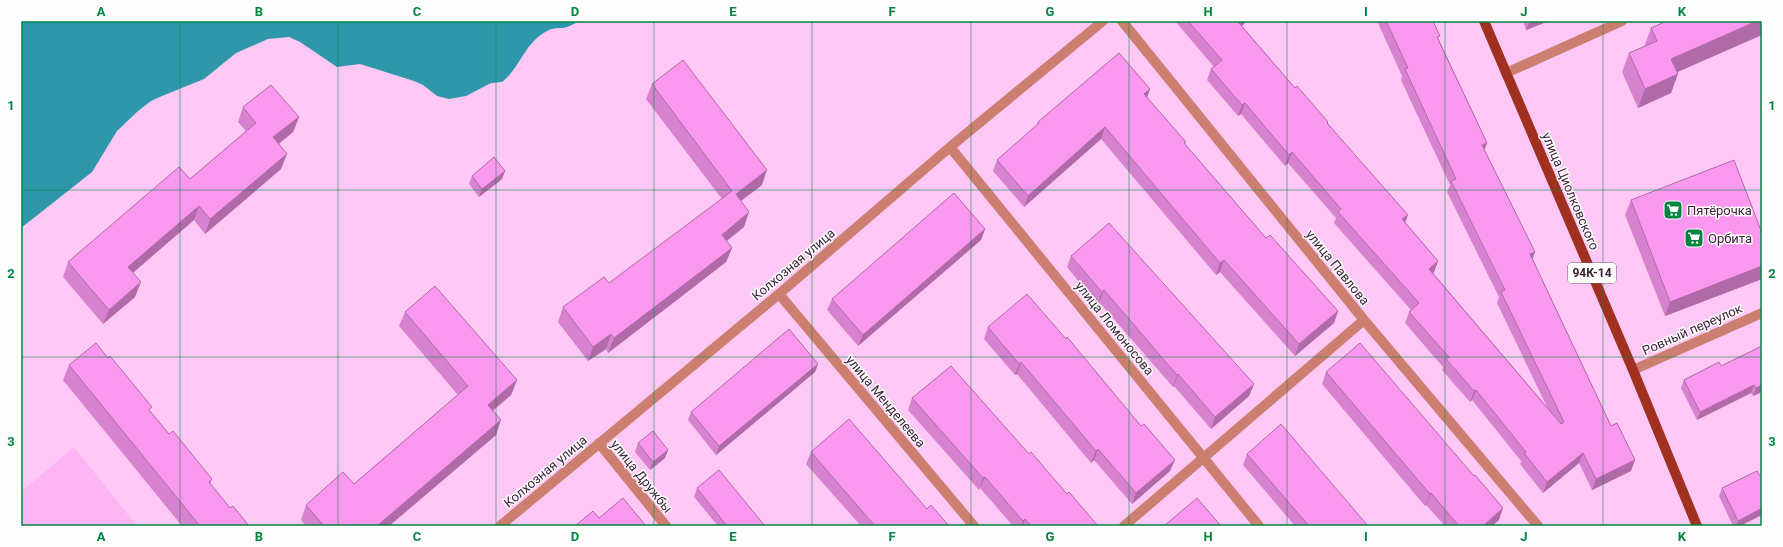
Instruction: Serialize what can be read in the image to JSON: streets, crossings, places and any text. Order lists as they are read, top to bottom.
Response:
{
  "streets": {
    "main road": ["улица Циолковского", "94К-14"],
    "street": [
      "Колхозная улица",
      "улица Павлова",
      "улица Ломоносова",
      "Ровный переулок",
      "улица Менделеева",
      "улица Дружбы"
    ]
  },
  "crossings": [
    ["улица Циолковского", "Ровный переулок"],
    ["Колхозная улица", "улица Ломоносова"],
    ["Колхозная улица", "улица Менделеева"],
    ["Колхозная улица", "улица Дружбы"]
  ],
  "places": {
    "supermarket": ["Пятёрочка", "Орбита"]
  },
  "grid": {
    "columns": [
      "A",
      "B",
      "C",
      "D",
      "E",
      "F",
      "G",
      "H",
      "I",
      "J",
      "K"
    ],
    "rows": ["1", "2", "3"]
  }
}
